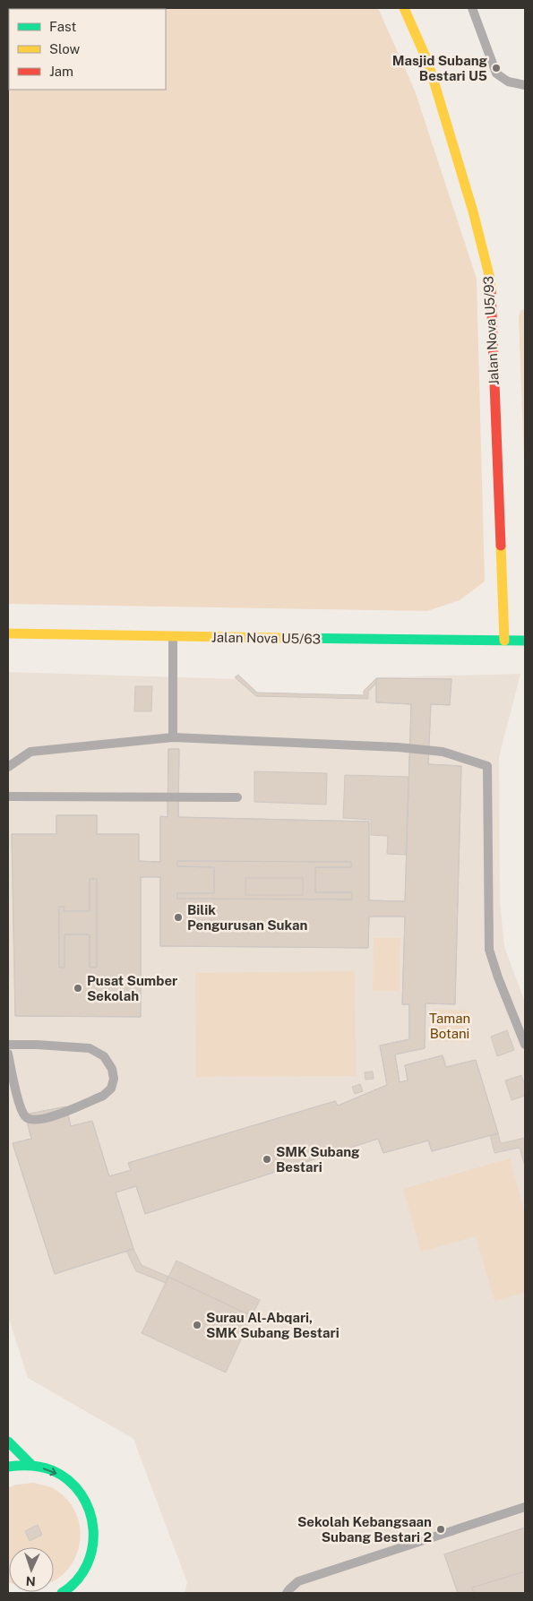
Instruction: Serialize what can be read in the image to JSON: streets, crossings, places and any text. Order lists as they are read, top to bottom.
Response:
{
  "streets": {
    "street": ["Jalan Nova U5/93", "Jalan Nova U5/63"]
  },
  "crossings": [
    ["Jalan Nova U5/93", "Jalan Nova U5/63"]
  ],
  "parks": ["Taman Botani"],
  "places": [
    "Masjid Subang Bestari U5",
    "Bilik Pengurusan Sukan",
    "Pusat Sumber Sekolah",
    "SMK Subang Bestari",
    "Surau Al-Abqari, SMK Subang Bestari",
    "Sekolah Kebangsaan Subang Bestari 2"
  ],
  "legend": ["Fast", "Slow", "Jam"],
  "north": "bottom"
}
